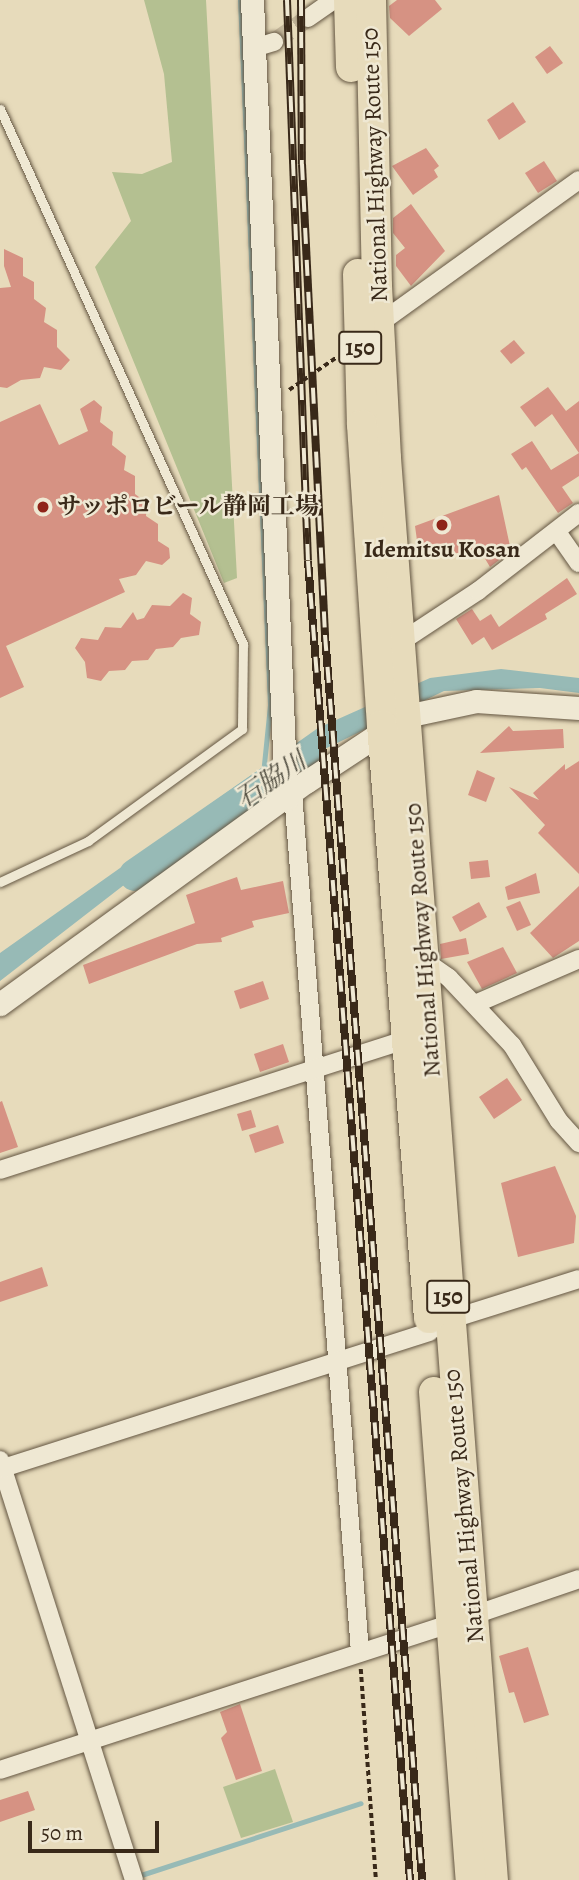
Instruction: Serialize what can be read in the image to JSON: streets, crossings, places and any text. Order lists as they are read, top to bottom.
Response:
{
  "streets": {
    "highway": ["National Highway Route 150", "150"]
  },
  "water": ["石脇川"],
  "places": ["サッポロビール静岡工場", "Idemitsu Kosan"],
  "scale_bar": "50 m"
}
